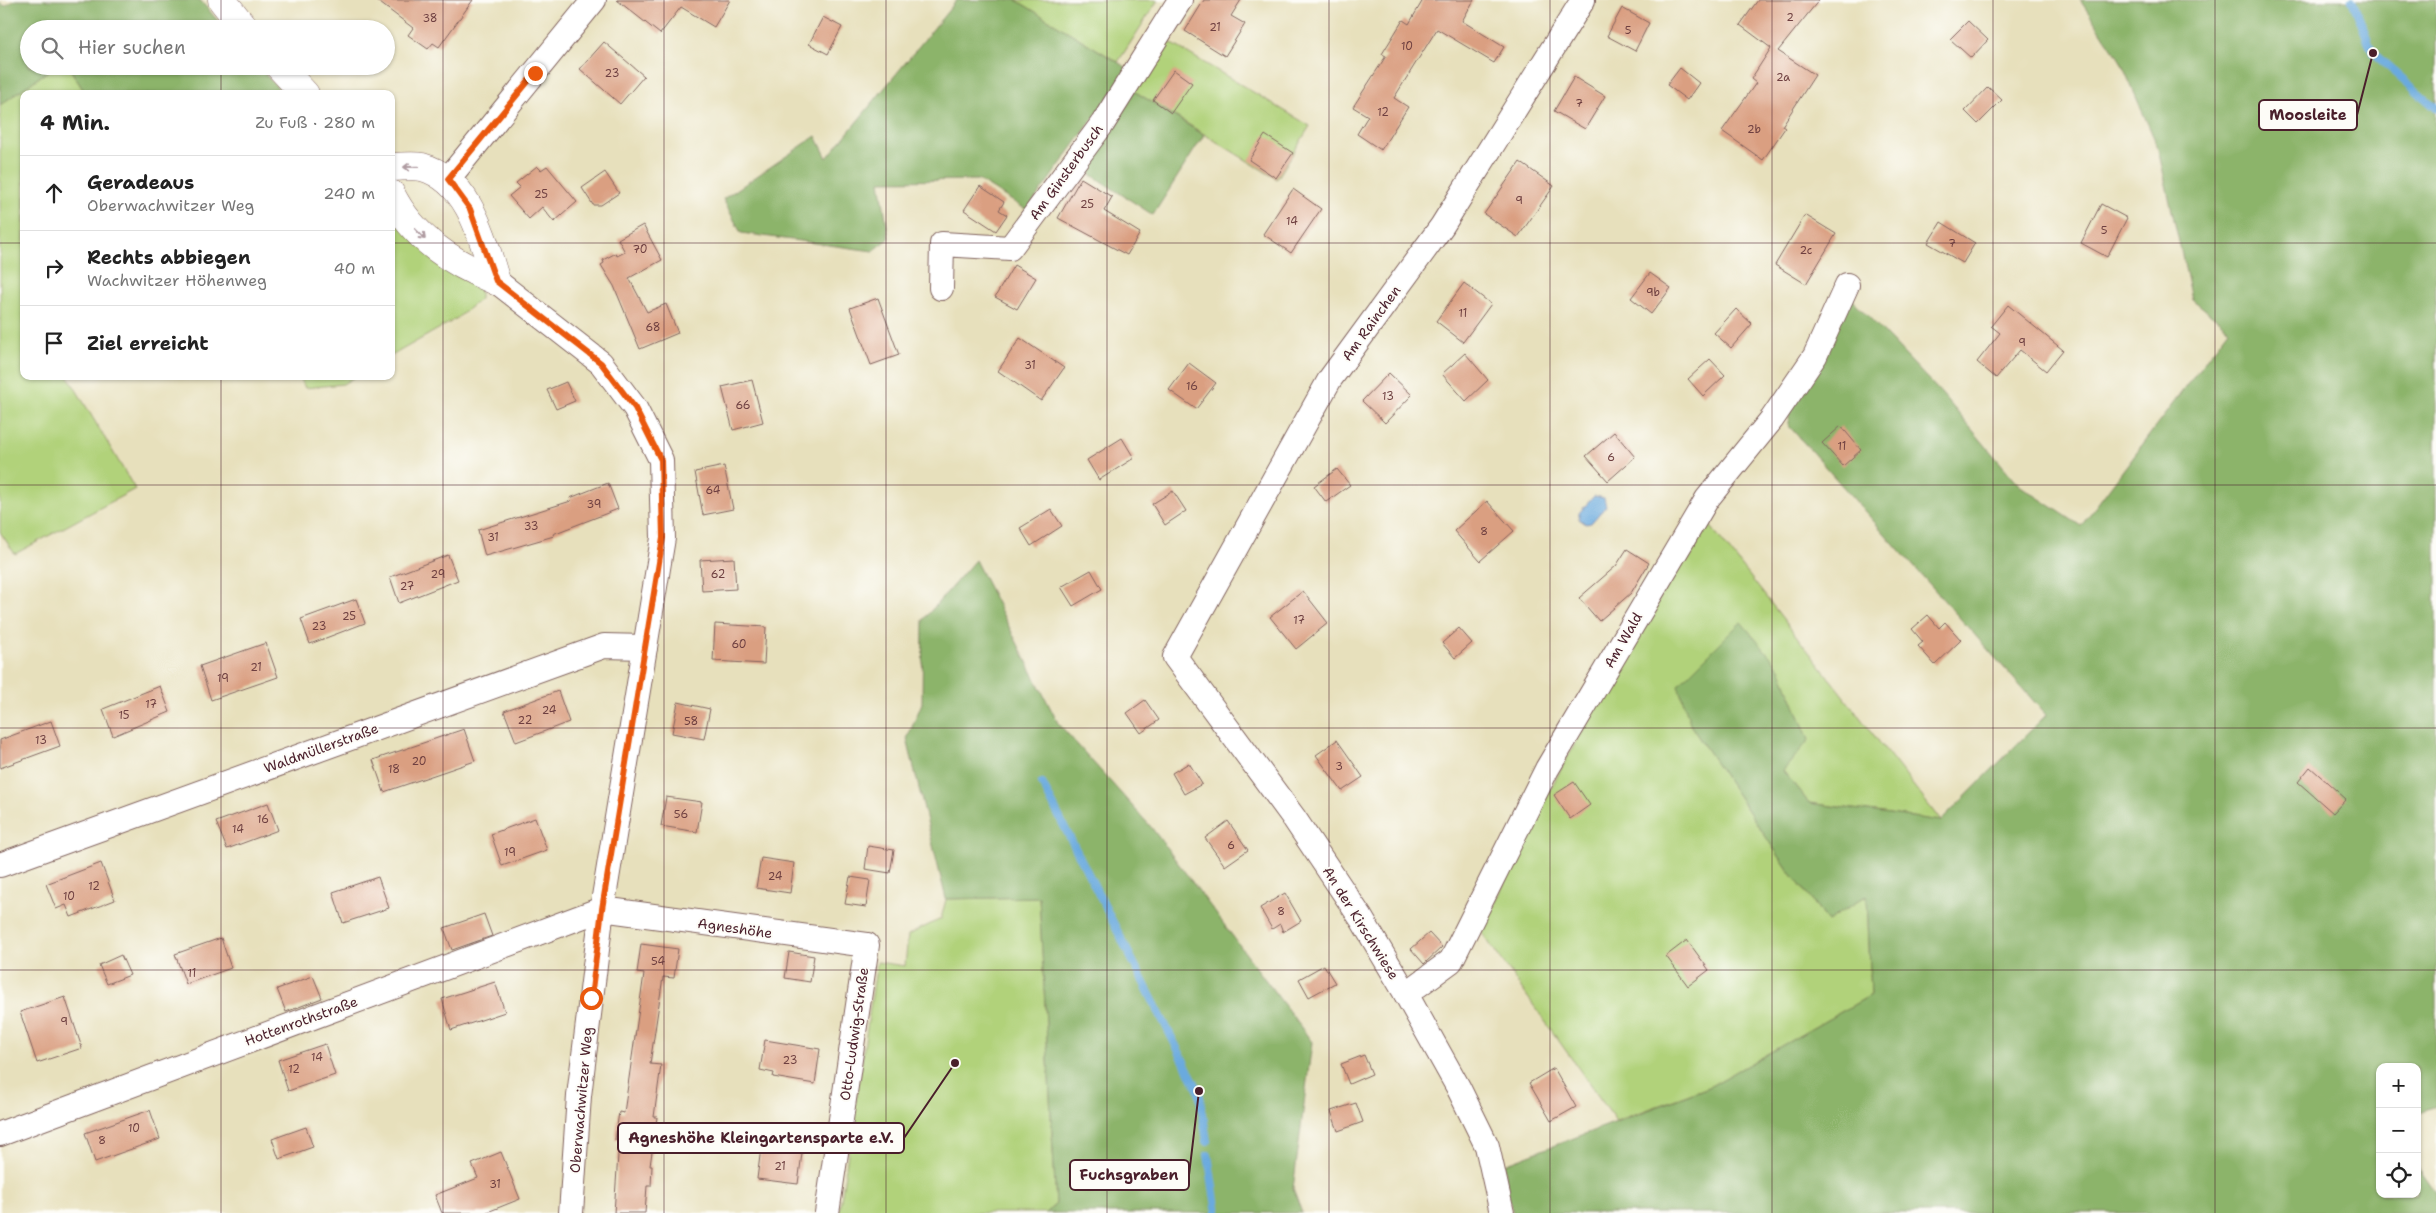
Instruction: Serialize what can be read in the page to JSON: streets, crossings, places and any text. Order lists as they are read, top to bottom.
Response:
{
  "streets": {
    "street": [
      "Am Ginsterbusch",
      "Am Rainchen",
      "Am Wald",
      "Waldmüllerstraße",
      "An der Kirschwiese",
      "Agneshöhe",
      "Hottenrothstraße",
      "Otto-Ludwig-Straße",
      "Oberwachwitzer Weg"
    ]
  },
  "crossings": [
    ["Am Rainchen", "An der Kirschwiese"],
    ["Am Wald", "An der Kirschwiese"],
    ["Waldmüllerstraße", "Oberwachwitzer Weg"],
    ["Agneshöhe", "Hottenrothstraße"],
    ["Agneshöhe", "Otto-Ludwig-Straße"],
    ["Agneshöhe", "Oberwachwitzer Weg"],
    ["Hottenrothstraße", "Oberwachwitzer Weg"]
  ],
  "places": ["Moosleite", "Agneshöhe Kleingartensparte e.V.", "Fuchsgraben"],
  "house_numbers": [
    "2",
    "38",
    "21",
    "5",
    "10",
    "23",
    "2a",
    "7",
    "12",
    "2b",
    "25",
    "9",
    "25",
    "14",
    "5",
    "7",
    "70",
    "2c",
    "9b",
    "11",
    "68",
    "9",
    "31",
    "16",
    "13",
    "66",
    "11",
    "6",
    "64",
    "39",
    "33",
    "8",
    "31",
    "29",
    "62",
    "27",
    "25",
    "17",
    "23",
    "60",
    "21",
    "19",
    "17",
    "24",
    "15",
    "22",
    "58",
    "13",
    "20",
    "3",
    "18",
    "56",
    "16",
    "14",
    "6",
    "19",
    "24",
    "12",
    "10",
    "8",
    "54",
    "11",
    "9",
    "14",
    "23",
    "12",
    "10",
    "8",
    "21",
    "31"
  ],
  "page": {
    "search": "Hier suchen",
    "heading": ["4 Min.", "Zu Fuß · 280 m"],
    "list": [
      ["Geradeaus", "Oberwachwitzer Weg", "240 m"],
      ["Rechts abbiegen", "Wachwitzer Höhenweg", "40 m"],
      "Ziel erreicht"
    ],
    "map_buttons": ["+", "−"]
  }
}
